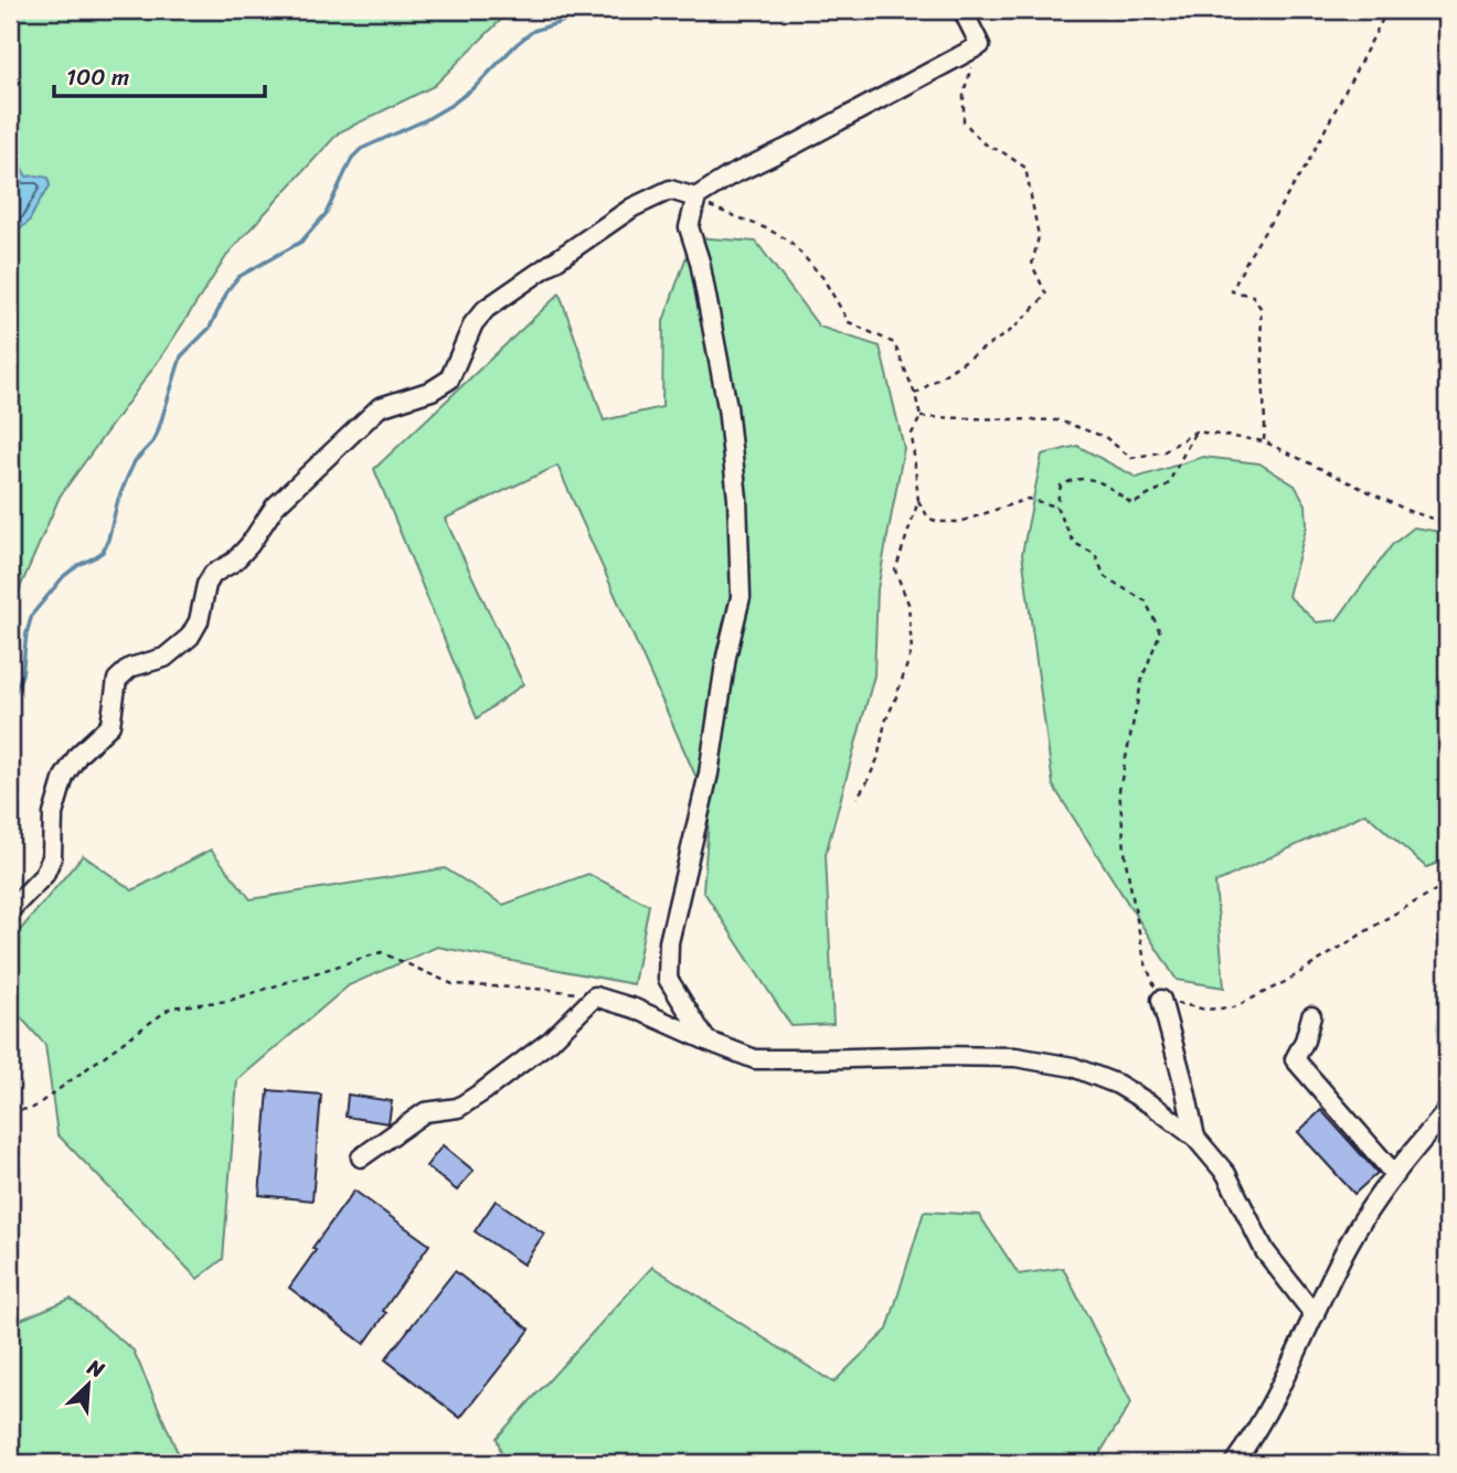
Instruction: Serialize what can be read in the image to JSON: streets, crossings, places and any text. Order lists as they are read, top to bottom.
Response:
{
  "scale_bar": "100 m",
  "north": "top right"
}
